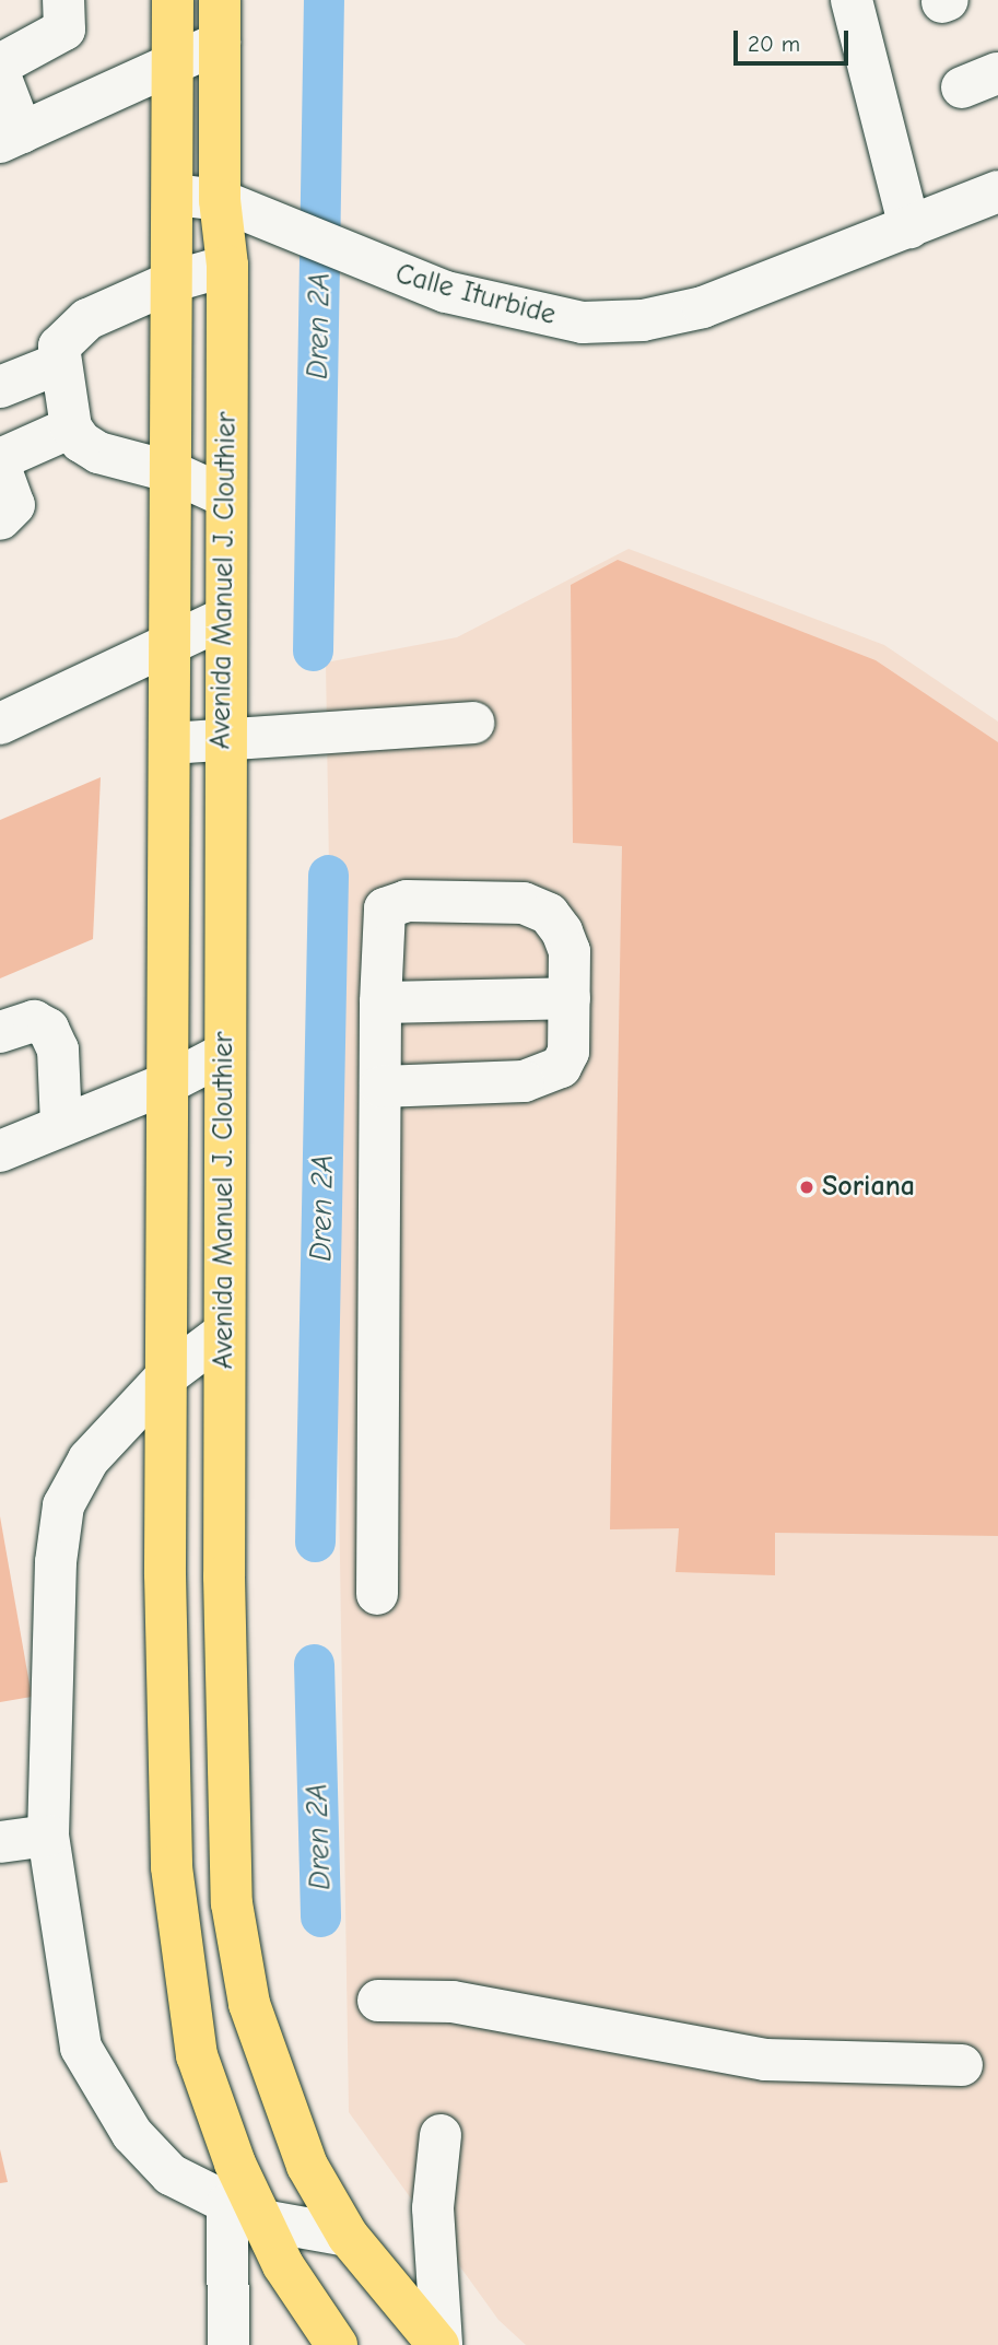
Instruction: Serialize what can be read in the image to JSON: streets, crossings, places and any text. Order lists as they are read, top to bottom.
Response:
{
  "streets": {
    "main road": ["Avenida Manuel J. Clouthier"],
    "street": ["Calle Iturbide"]
  },
  "crossings": [
    ["Calle Iturbide", "Avenida Manuel J. Clouthier"]
  ],
  "water": ["Dren 2A"],
  "places": ["Soriana"],
  "scale_bar": "20 m"
}
